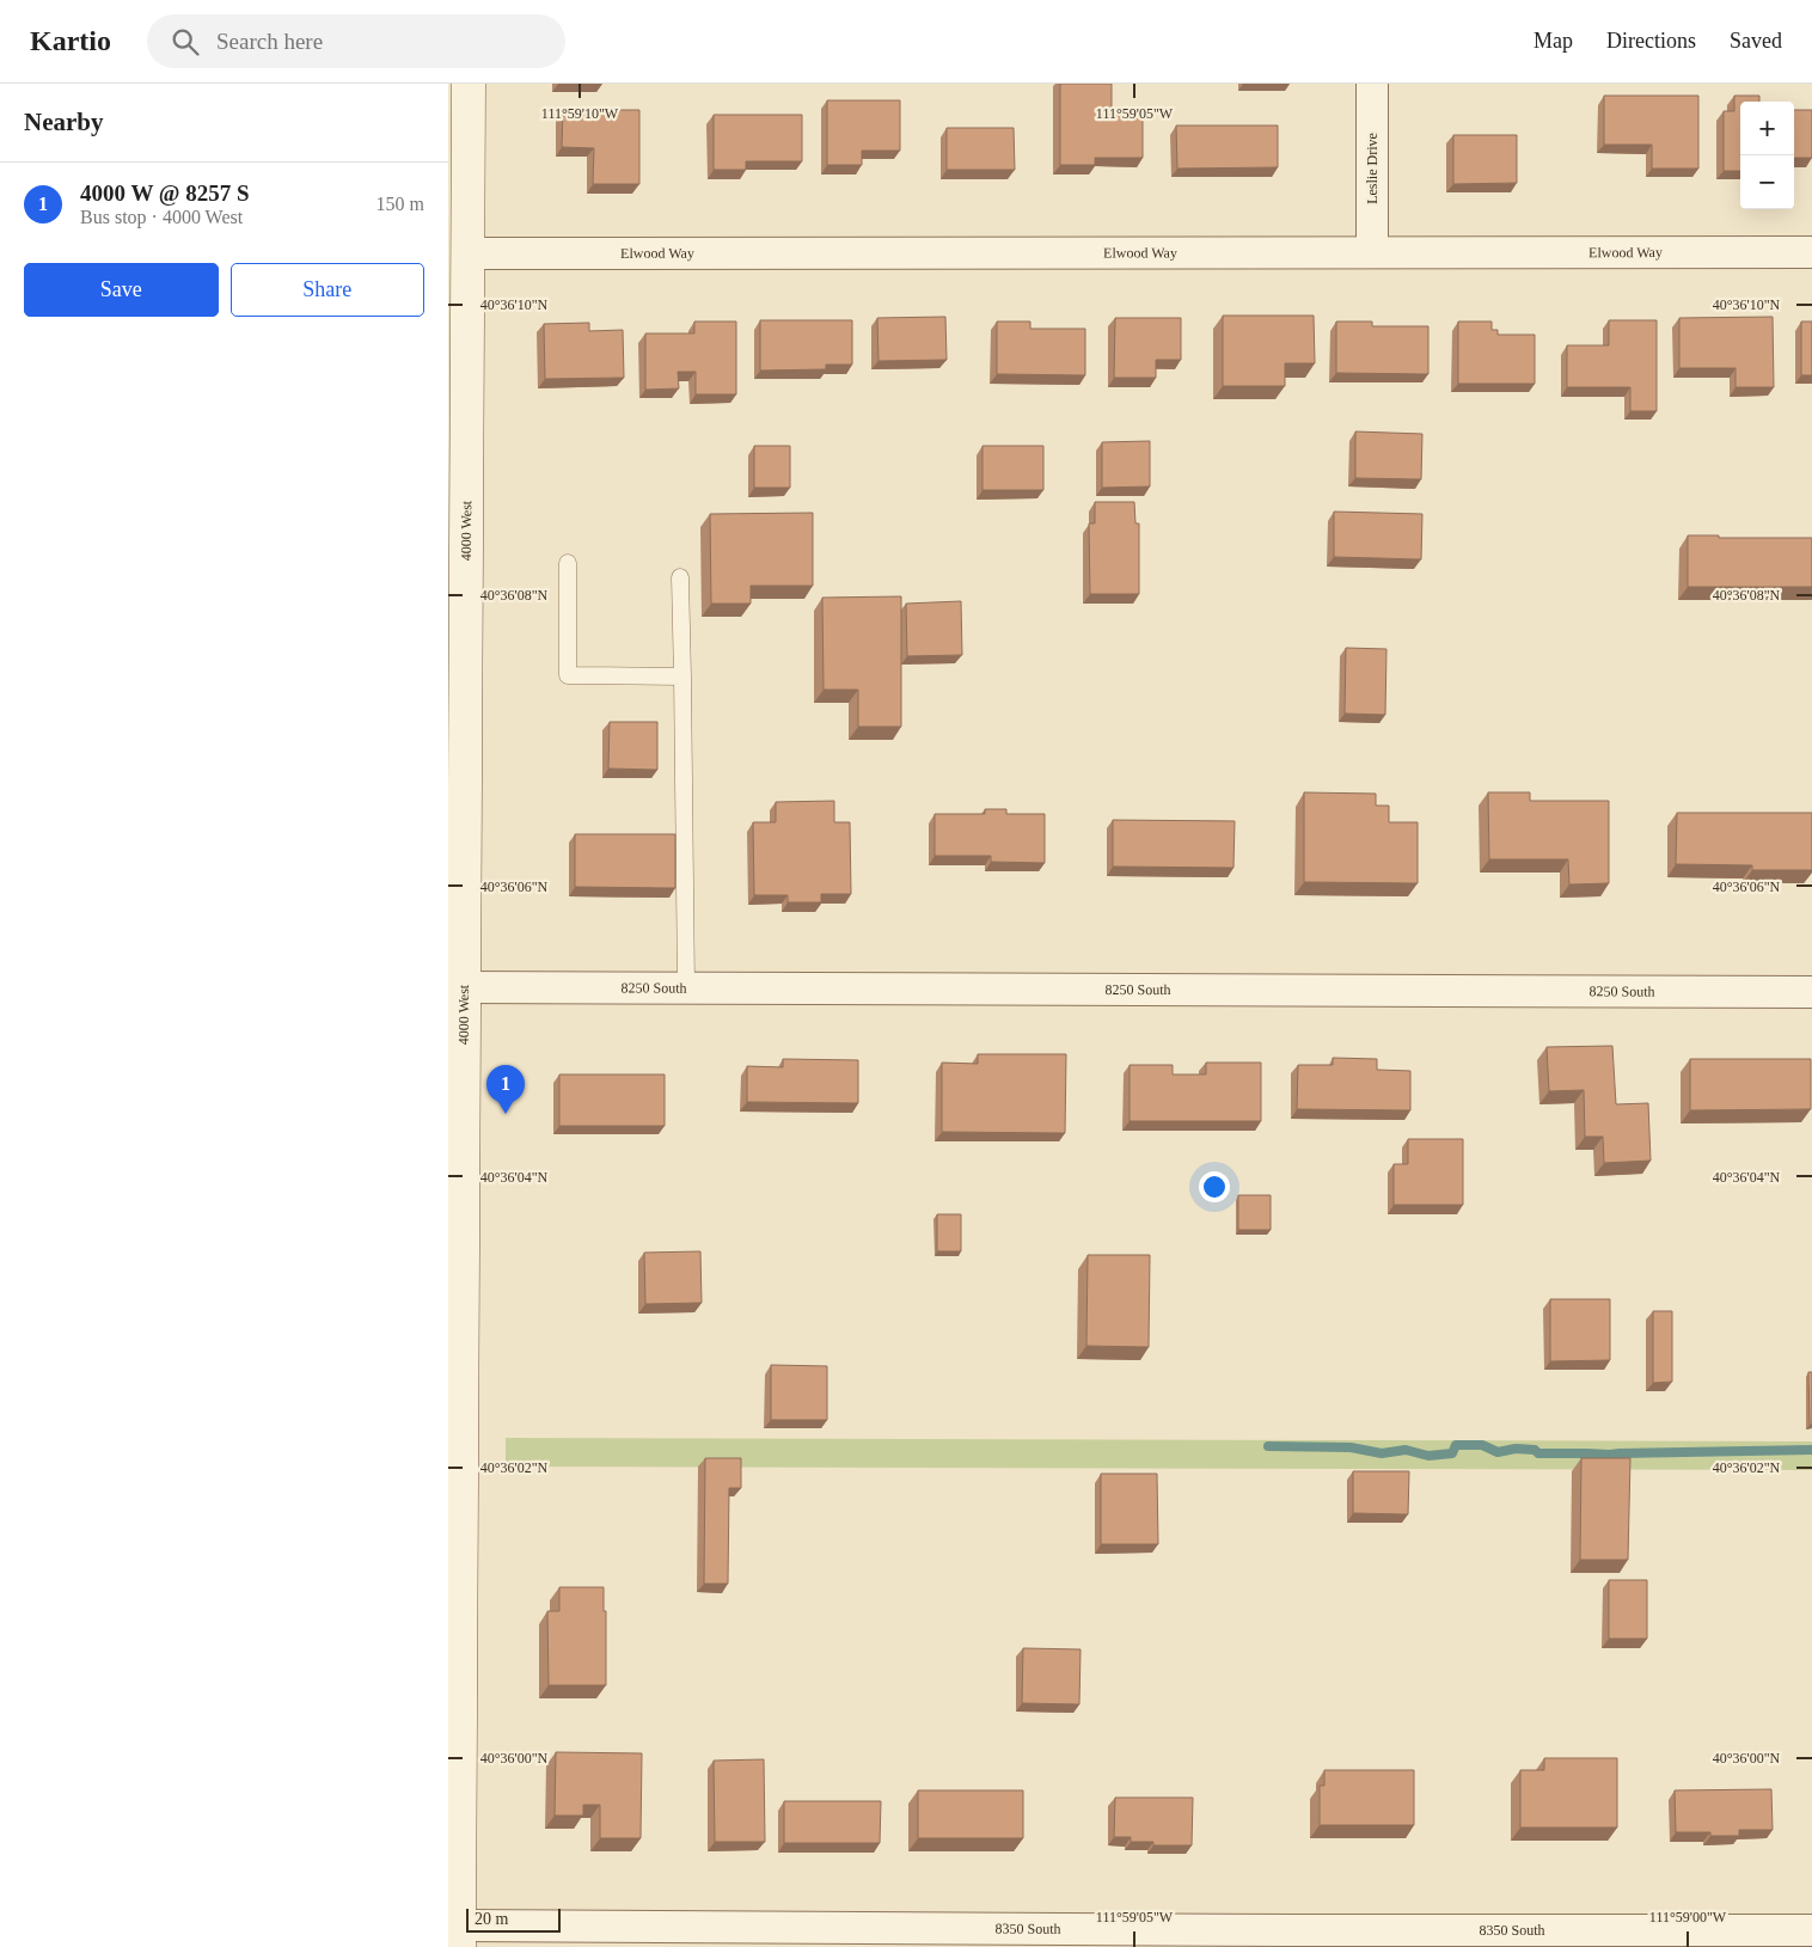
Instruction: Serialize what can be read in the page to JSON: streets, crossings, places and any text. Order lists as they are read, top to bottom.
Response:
{
  "streets": {
    "main road": ["4000 West"],
    "street": [
      "Leslie Drive",
      "Elwood Way",
      "8250 South",
      "8350 South"
    ]
  },
  "crossings": [
    ["Leslie Drive", "Elwood Way"],
    ["Elwood Way", "4000 West"],
    ["4000 West", "8250 South"],
    ["4000 West", "8350 South"]
  ],
  "scale_bar": "20 m",
  "page": {
    "header": "Kartio",
    "search": "Search here",
    "nav": ["Map", "Directions", "Saved"],
    "heading": "Nearby",
    "map_buttons": ["+", "−"],
    "list": [
      {
        "mark": "1",
        "name": "4000 W @ 8257 S",
        "note": "Bus stop · 4000 West",
        "value": "150 m"
      }
    ],
    "buttons": ["Save", "Share"],
    "pins": "1",
    "scale": "20 m"
  },
  "coordinates": [
    "111°59'10\"W",
    "111°59'05\"W",
    "40°36'10\"N",
    "40°36'08\"N",
    "40°36'06\"N",
    "40°36'04\"N",
    "40°36'02\"N",
    "40°36'00\"N",
    "111°59'00\"W"
  ]
}
